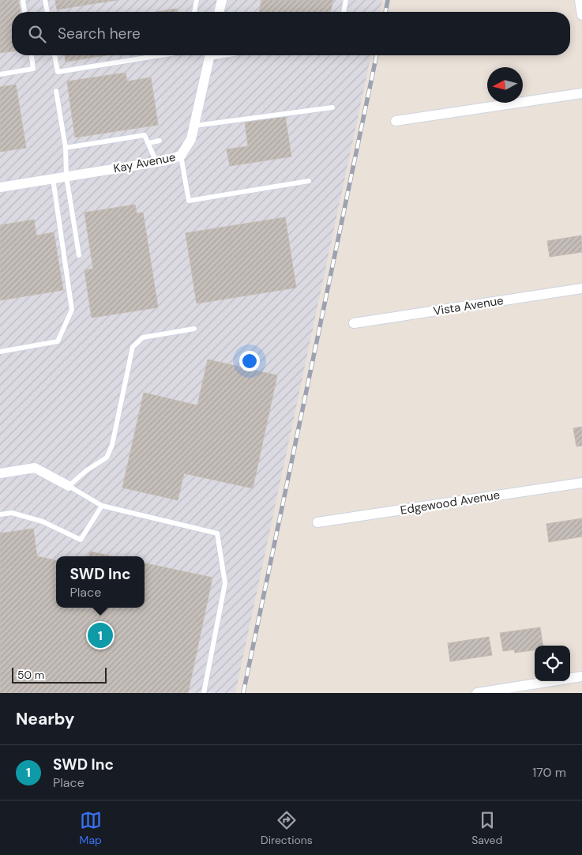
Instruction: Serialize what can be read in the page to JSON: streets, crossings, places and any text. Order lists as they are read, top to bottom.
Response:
{
  "streets": {
    "street": ["Kay Avenue", "Vista Avenue", "Edgewood Avenue"]
  },
  "scale_bar": "50 m",
  "north": "left",
  "page": {
    "search": "Search here",
    "popup": ["SWD Inc", "Place"],
    "pins": "1",
    "scale": "50 m",
    "heading": "Nearby",
    "list": [
      {
        "mark": "1",
        "name": "SWD Inc",
        "note": "Place",
        "value": "170 m"
      }
    ],
    "nav": ["Map", "Directions", "Saved"]
  }
}
